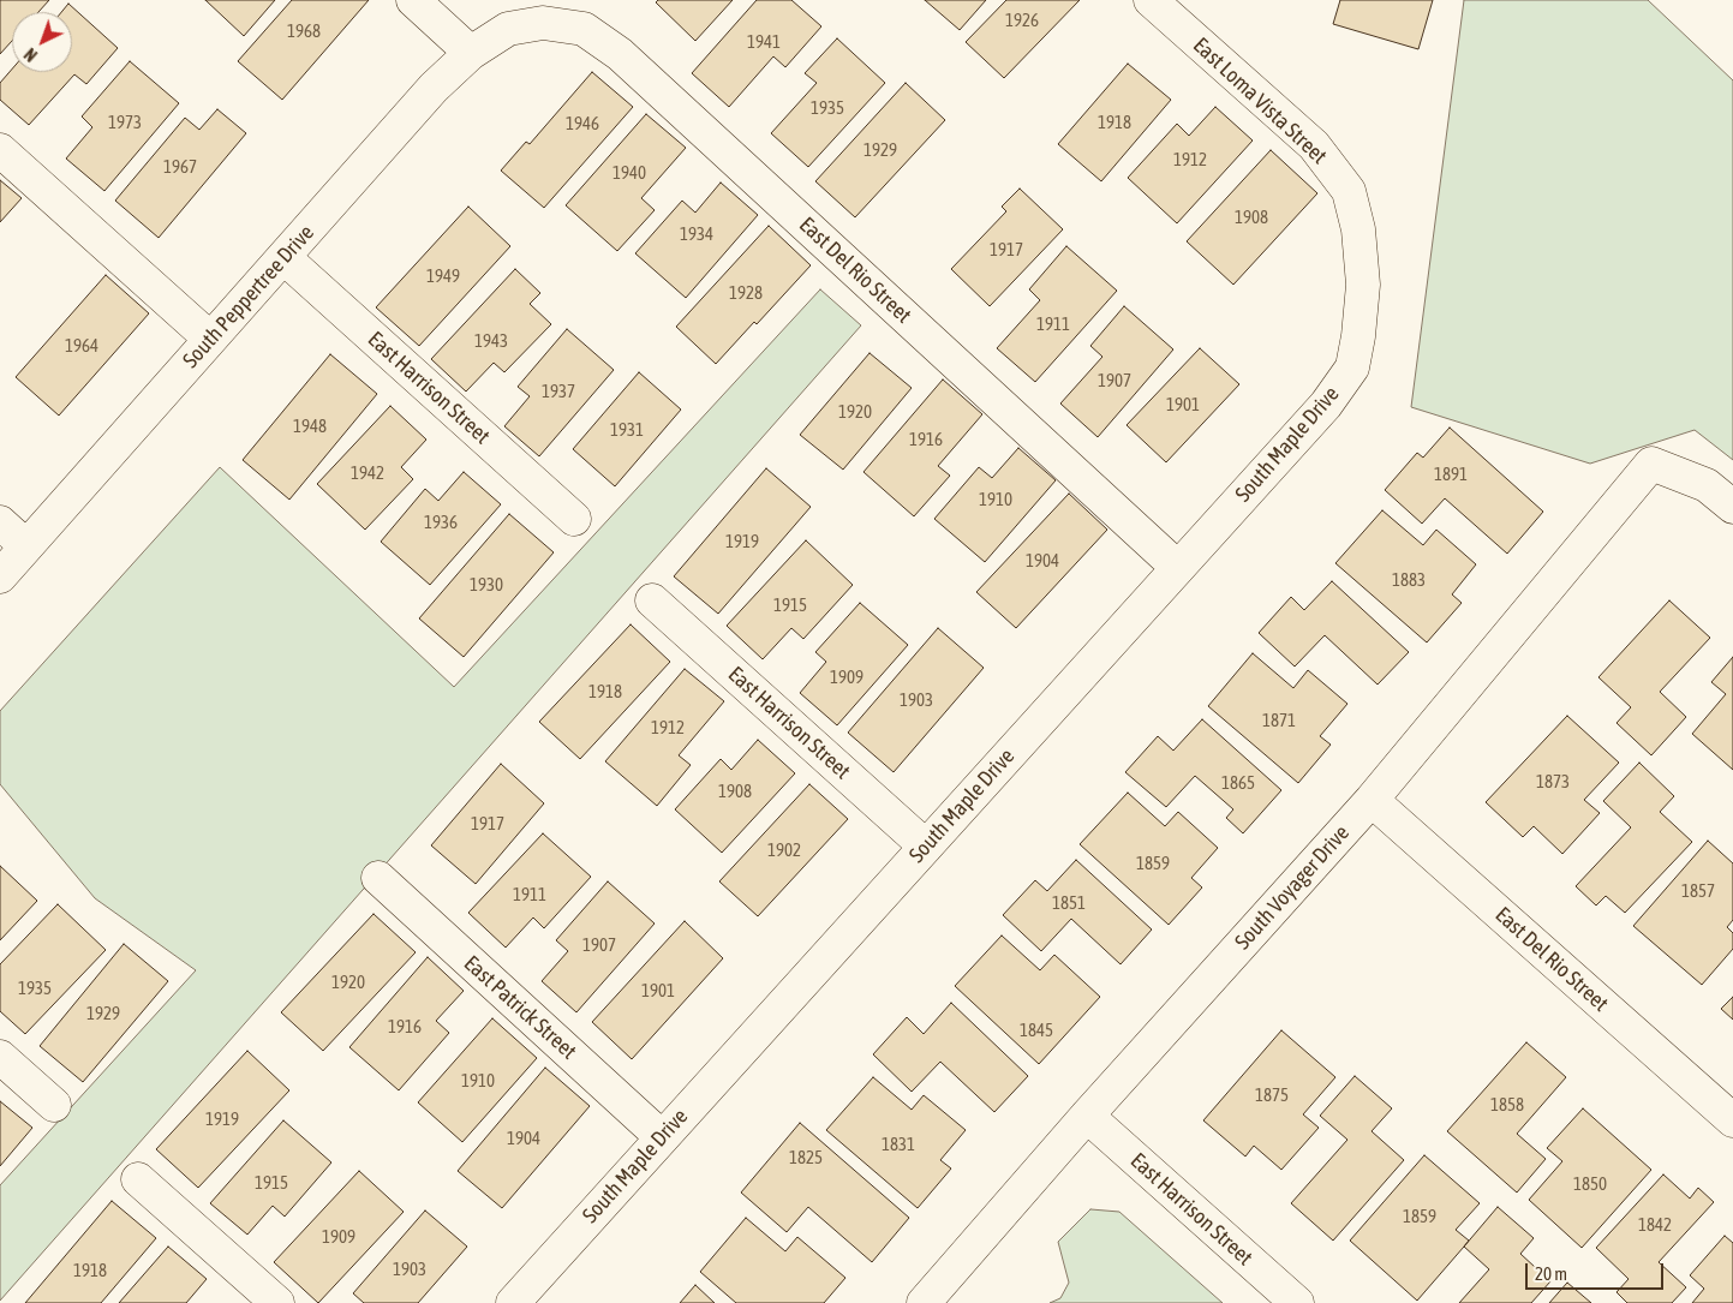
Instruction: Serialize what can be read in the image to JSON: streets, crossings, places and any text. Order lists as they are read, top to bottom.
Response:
{
  "streets": {
    "street": [
      "East Loma Vista Street",
      "East Del Rio Street",
      "South Peppertree Drive",
      "East Harrison Street",
      "South Maple Drive",
      "South Voyager Drive",
      "East Patrick Street"
    ]
  },
  "crossings": [
    ["East Loma Vista Street", "South Maple Drive"],
    ["East Del Rio Street", "South Peppertree Drive"],
    ["East Del Rio Street", "South Maple Drive"],
    ["East Del Rio Street", "South Voyager Drive"],
    ["South Peppertree Drive", "East Harrison Street"],
    ["East Harrison Street", "South Maple Drive"],
    ["East Harrison Street", "South Voyager Drive"],
    ["South Maple Drive", "East Patrick Street"]
  ],
  "house_numbers": [
    "1926",
    "1968",
    "1941",
    "1935",
    "1973",
    "1918",
    "1946",
    "1929",
    "1912",
    "1967",
    "1940",
    "1908",
    "1934",
    "1917",
    "1949",
    "1928",
    "1911",
    "1943",
    "1964",
    "1907",
    "1937",
    "1901",
    "1920",
    "1948",
    "1931",
    "1916",
    "1942",
    "1891",
    "1910",
    "1936",
    "1919",
    "1904",
    "1883",
    "1930",
    "1915",
    "1909",
    "1918",
    "1903",
    "1871",
    "1912",
    "1873",
    "1865",
    "1908",
    "1917",
    "1902",
    "1859",
    "1857",
    "1911",
    "1851",
    "1907",
    "1920",
    "1935",
    "1901",
    "1929",
    "1916",
    "1845",
    "1910",
    "1875",
    "1858",
    "1919",
    "1904",
    "1831",
    "1825",
    "1915",
    "1850",
    "1859",
    "1842",
    "1909",
    "1903",
    "1918"
  ],
  "scale_bar": "20 m",
  "north": "bottom left"
}
